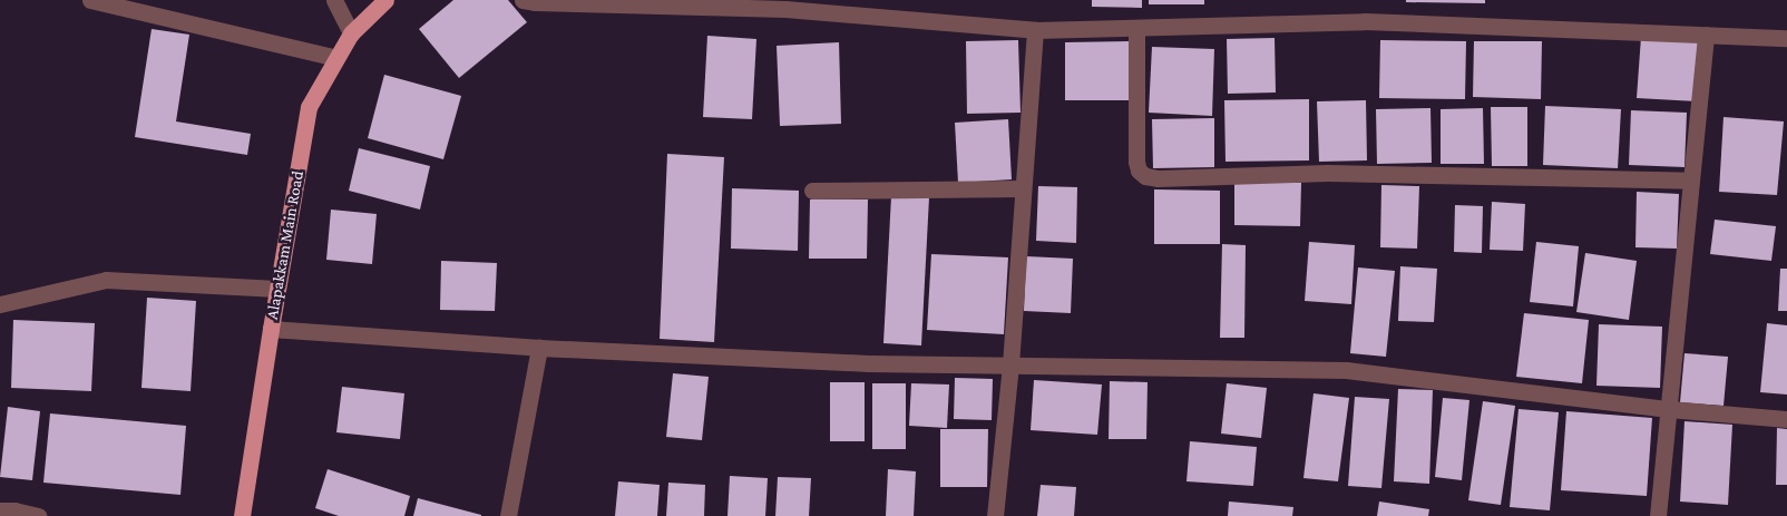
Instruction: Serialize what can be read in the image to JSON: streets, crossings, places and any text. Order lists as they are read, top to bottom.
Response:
{
  "streets": {
    "main road": ["Alapakkam Main Road"]
  }
}
